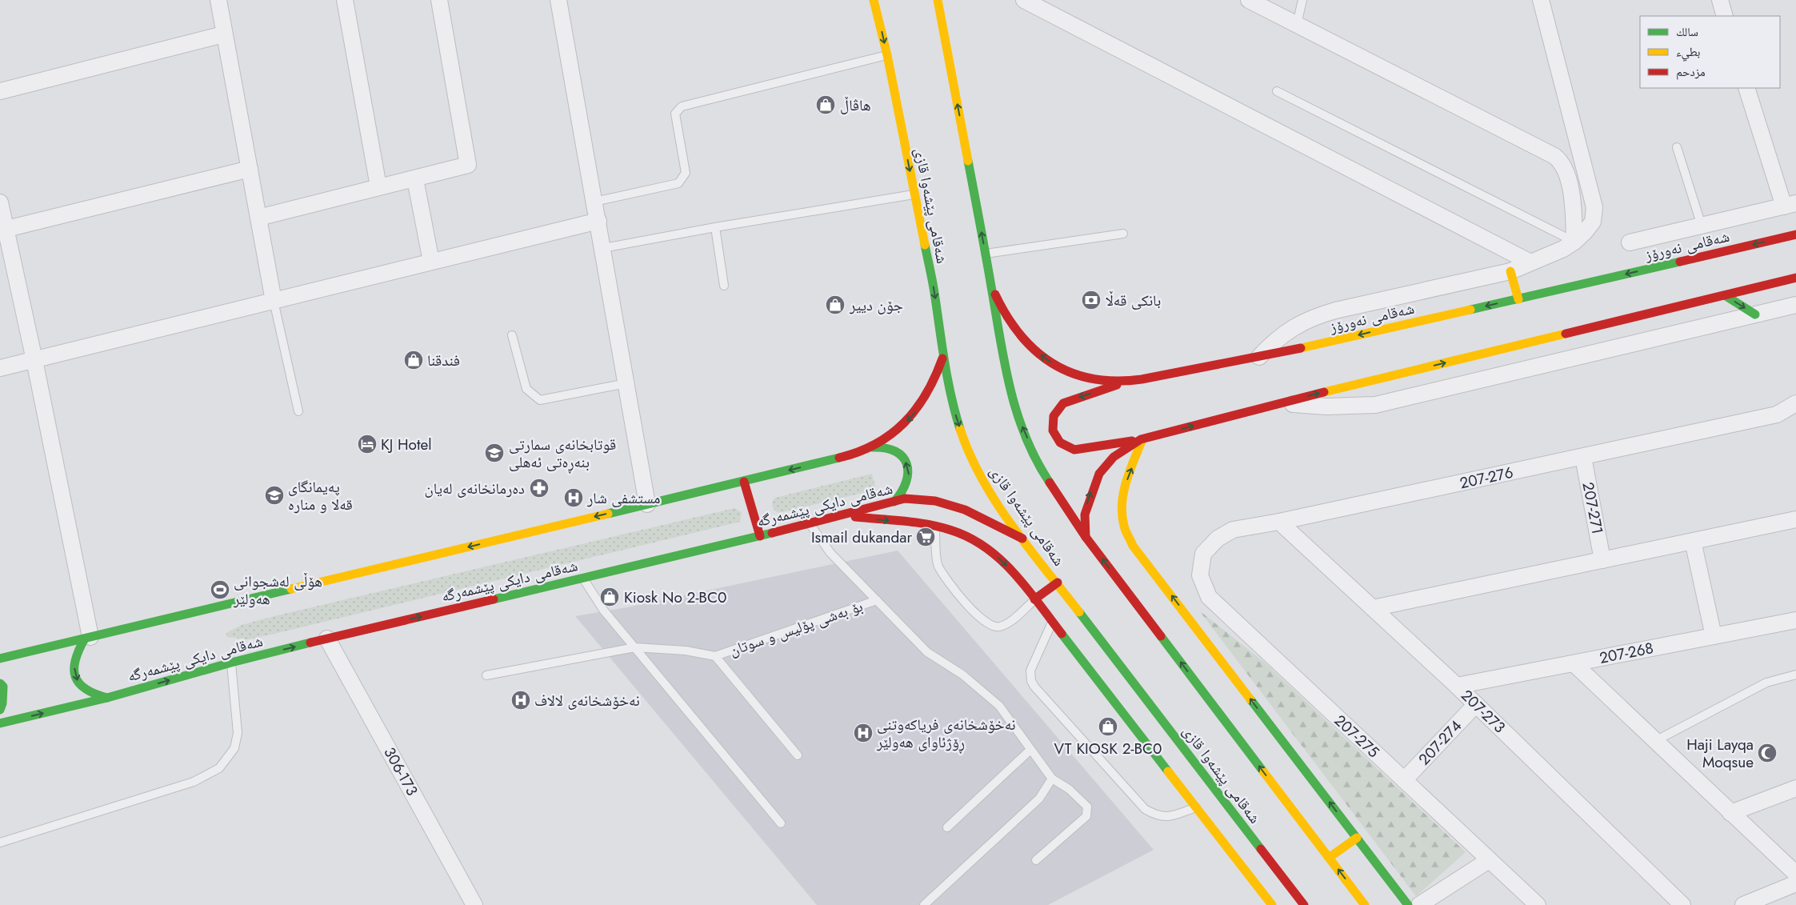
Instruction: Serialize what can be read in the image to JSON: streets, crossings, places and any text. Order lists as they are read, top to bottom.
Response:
{
  "streets": {
    "main road": ["شەقامی پێشەوا قازی", "شەقامی نەورۆز", "شەقامی دایکی پێشمەرگە"],
    "street": [
      "207-276",
      "207-271",
      "207-268",
      "207-273",
      "207-275",
      "207-274",
      "306-173"
    ],
    "lane": ["بۆ بەشی پۆلیس و سوتان"]
  },
  "crossings": [
    ["شەقامی پێشەوا قازی", "شەقامی دایکی پێشمەرگە"],
    ["207-276", "207-271"],
    ["207-276", "207-273"],
    ["207-276", "207-275"],
    ["شەقامی دایکی پێشمەرگە", "306-173"],
    ["207-268", "207-273"],
    ["207-273", "207-274"],
    ["207-275", "207-274"]
  ],
  "places": {
    "shop": [
      "هاڤاڵ",
      "جۆن دییر",
      "فندقنا",
      "Kiosk No 2-BC0",
      "VT KIOSK 2-BC0"
    ],
    "bank": ["بانکی قەڵا"],
    "hotel": ["KJ Hotel"],
    "school or university": ["قوتابخانەی سمارتی بنەڕەتی ئەهلی", "پەیمانگای قەلا و منارە"],
    "pharmacy": ["دەرمانخانەی لەیان"],
    "hospital": ["مستشفى شار", "نەخۆشخانەی لالاف", "نەخۆشخانەی فریاکەوتنی ڕۆژئاوای هەولێر"],
    "supermarket": ["Ismail dukandar"],
    "sports": ["هۆڵی لەشجوانی هەولێر"],
    "mosque": ["Haji Layqa Moqsue"]
  },
  "legend": ["سالك", "بطيء", "مزدحم"]
}
